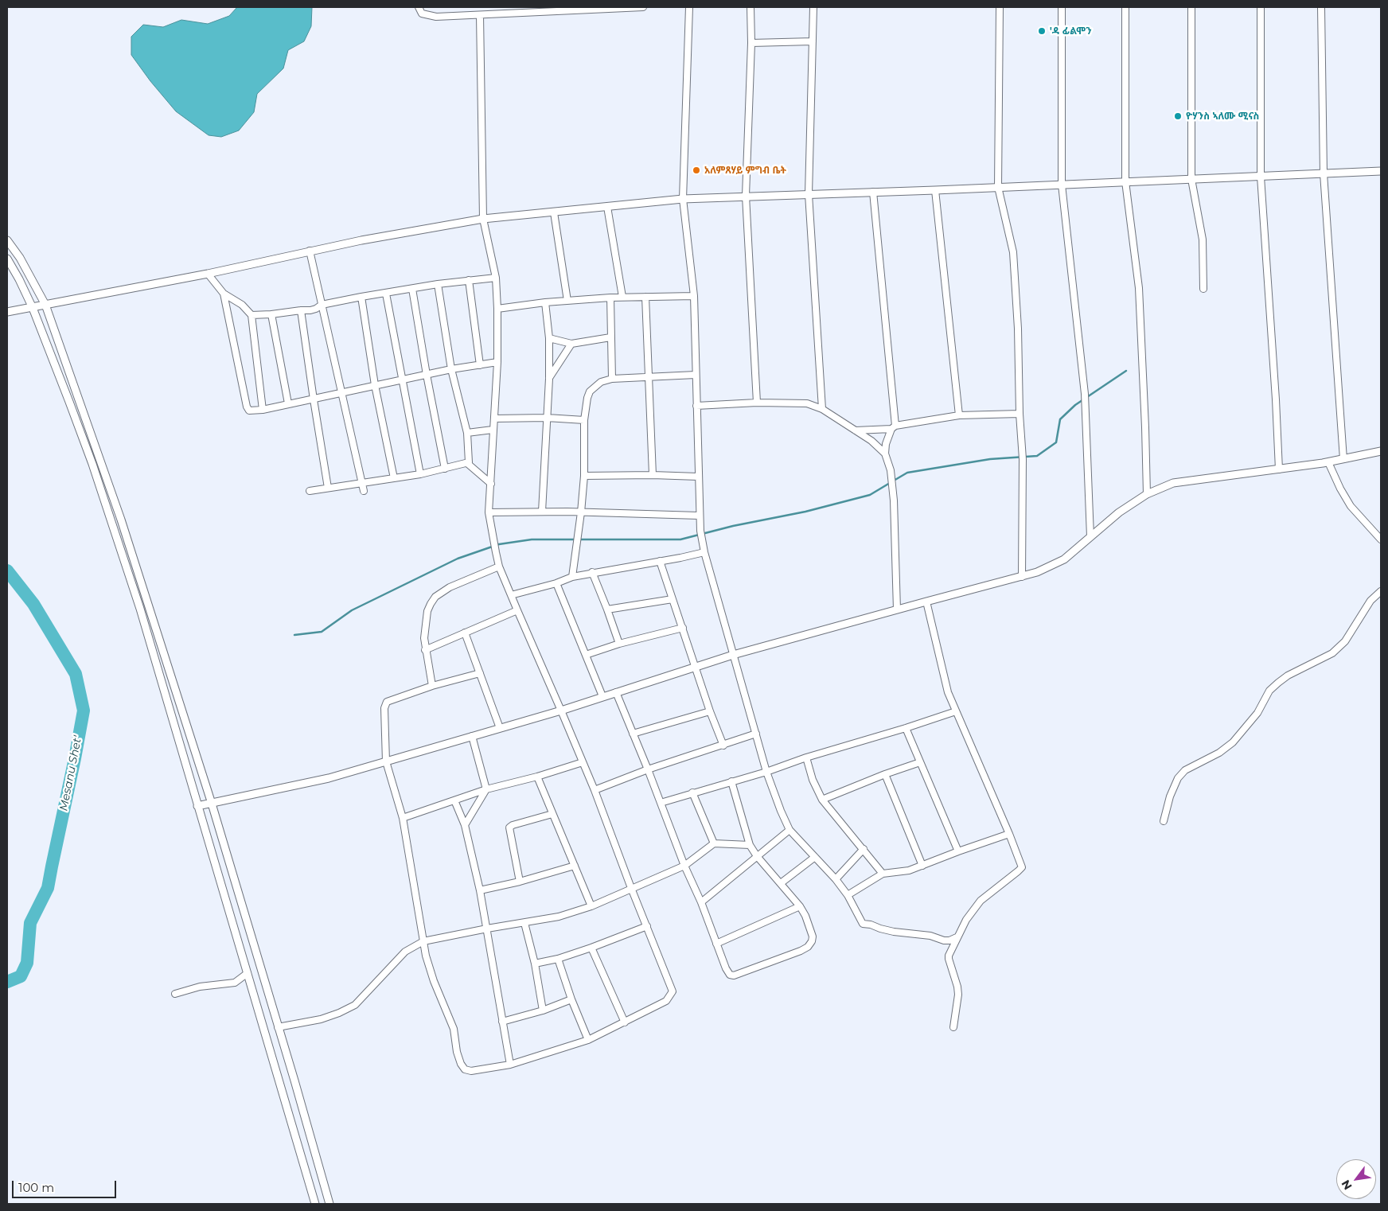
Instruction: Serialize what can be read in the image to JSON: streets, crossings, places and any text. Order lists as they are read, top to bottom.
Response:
{
  "water": ["Mesanu Shet'"],
  "places": ["'ዳ ፊልሞን", "ዮሃንስ ኣለሙ ሚናስ", "አለምጸሃይ ምግብ ቤት"],
  "scale_bar": "100 m",
  "north": "bottom left"
}
